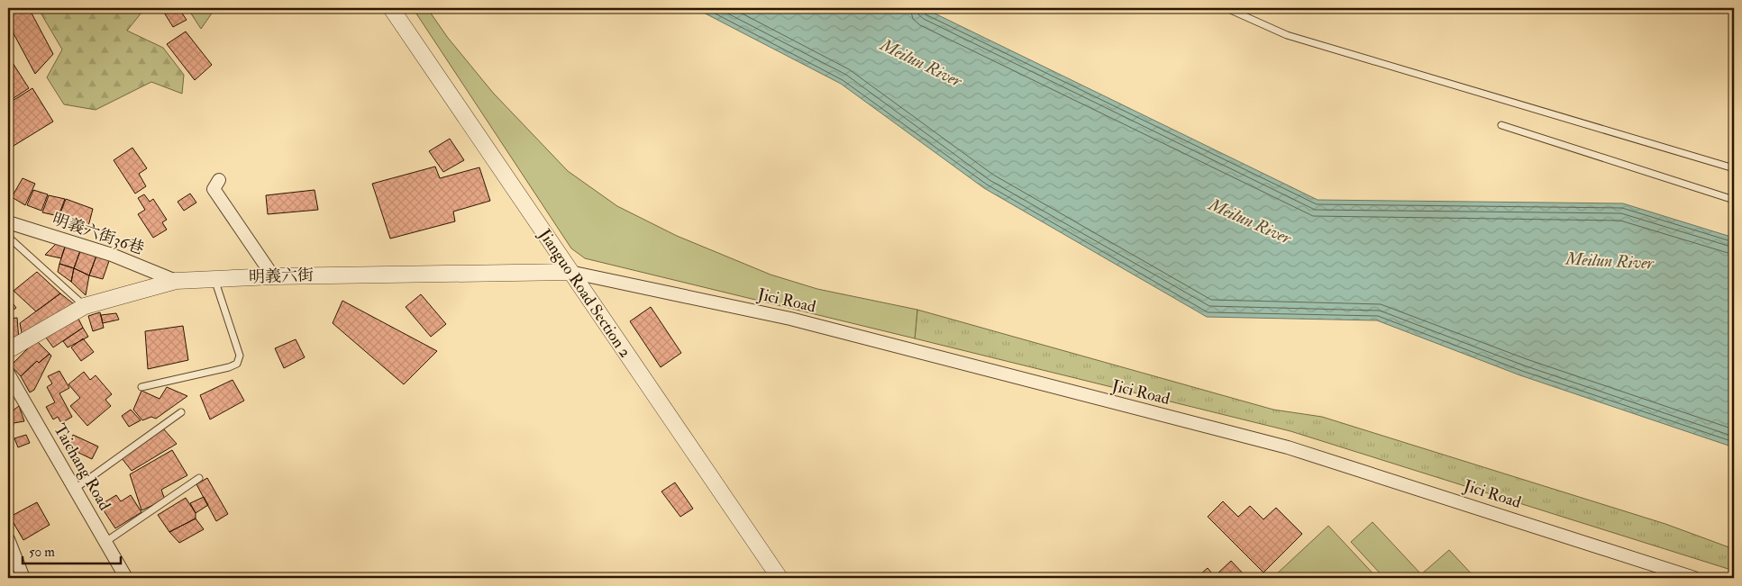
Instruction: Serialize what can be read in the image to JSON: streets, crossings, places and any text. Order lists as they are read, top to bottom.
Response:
{
  "streets": {
    "street": [
      "明義六街36巷",
      "明義六街",
      "Jianguo Road Section 2",
      "Jici Road",
      "Taichang Road"
    ]
  },
  "crossings": [
    ["明義六街36巷", "明義六街"],
    ["明義六街", "Jianguo Road Section 2"],
    ["明義六街", "Jici Road"],
    ["Jianguo Road Section 2", "Jici Road"]
  ],
  "water": ["Meilun River"],
  "scale_bar": "50 m"
}
